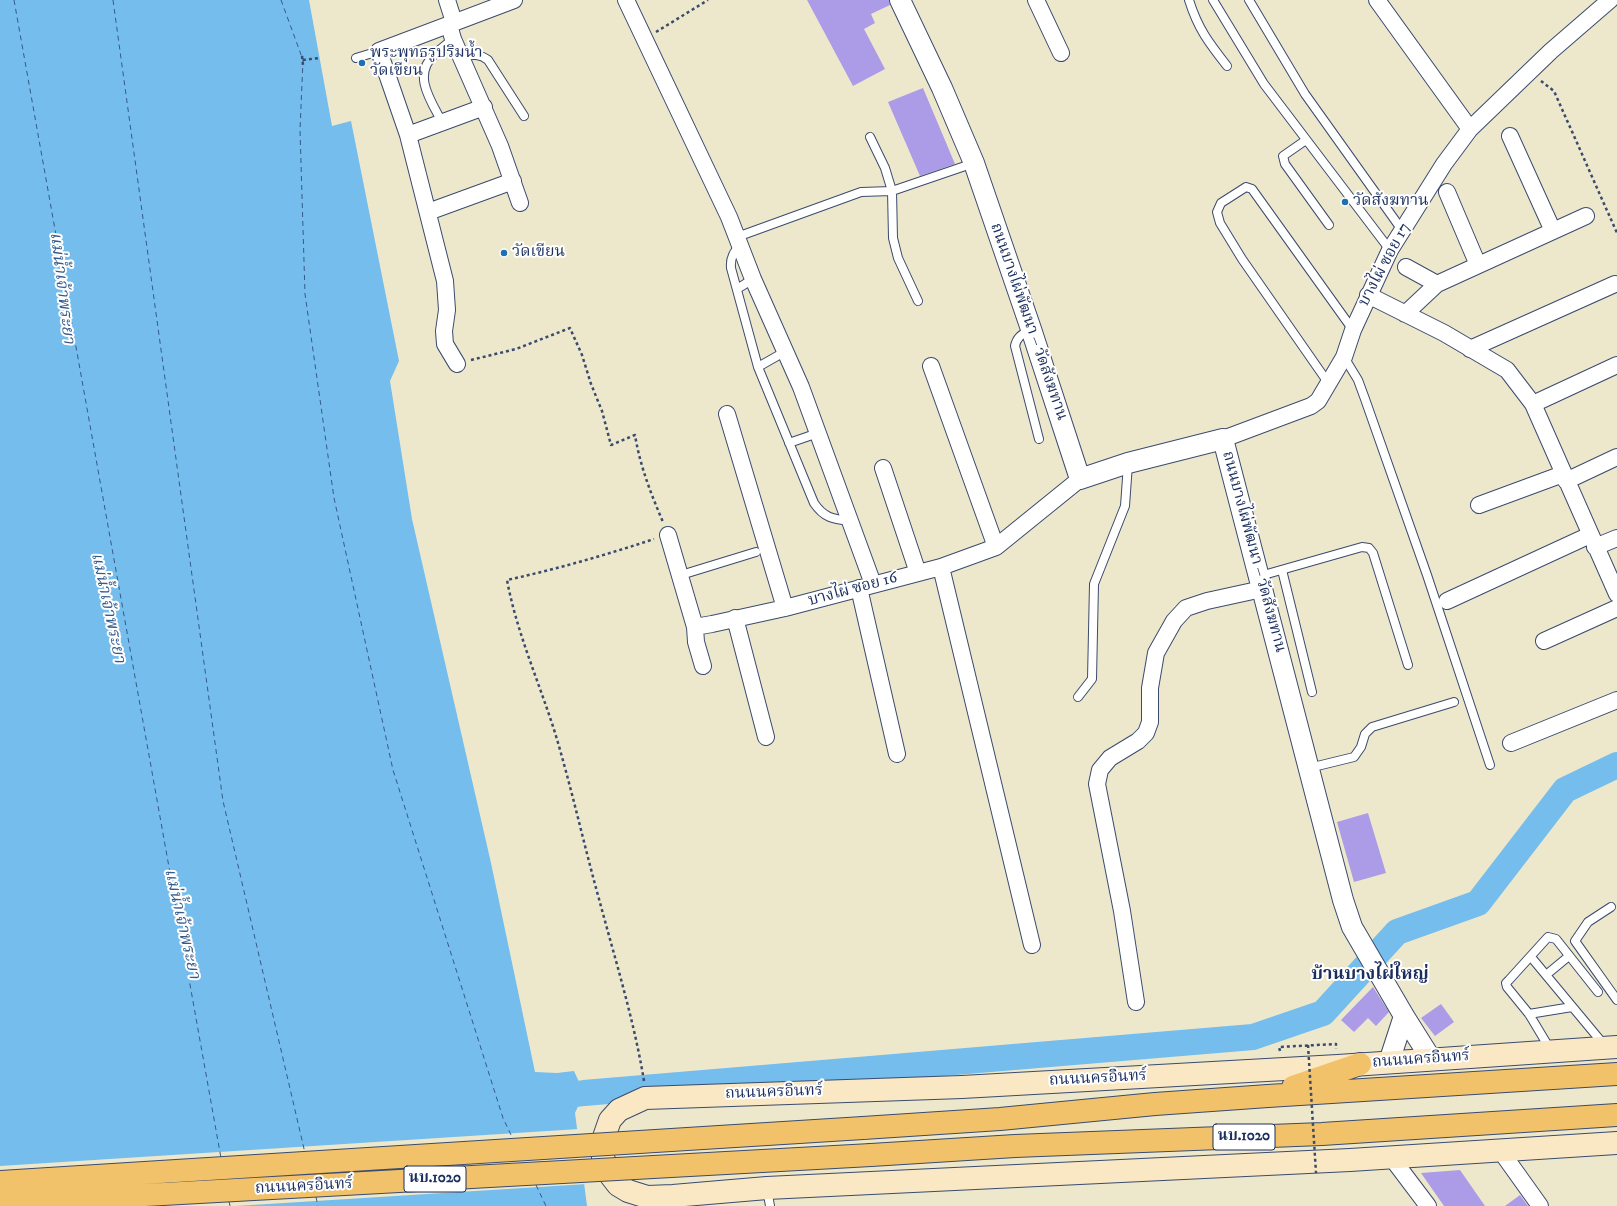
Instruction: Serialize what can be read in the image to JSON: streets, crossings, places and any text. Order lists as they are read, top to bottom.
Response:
{
  "streets": {
    "main road": ["ถนนนครอินทร์", "นบ.1020"],
    "street": ["บางไผ่ ซอย 17", "ถนนบางไผ่พัฒนา – วัดสังฆทาน", "บางไผ่ ซอย 16"]
  },
  "crossings": [
    ["บางไผ่ ซอย 17", "ถนนบางไผ่พัฒนา – วัดสังฆทาน"],
    ["ถนนบางไผ่พัฒนา – วัดสังฆทาน", "บางไผ่ ซอย 16"],
    ["ถนนบางไผ่พัฒนา – วัดสังฆทาน", "ถนนนครอินทร์"]
  ],
  "districts": ["บ้านบางไผ่ใหญ่"],
  "water": ["แม่น้ำเจ้าพระยา"],
  "places": ["พระพุทธรูปริมน้ำ วัดเขียน", "วัดสังฆทาน", "วัดเขียน"]
}
